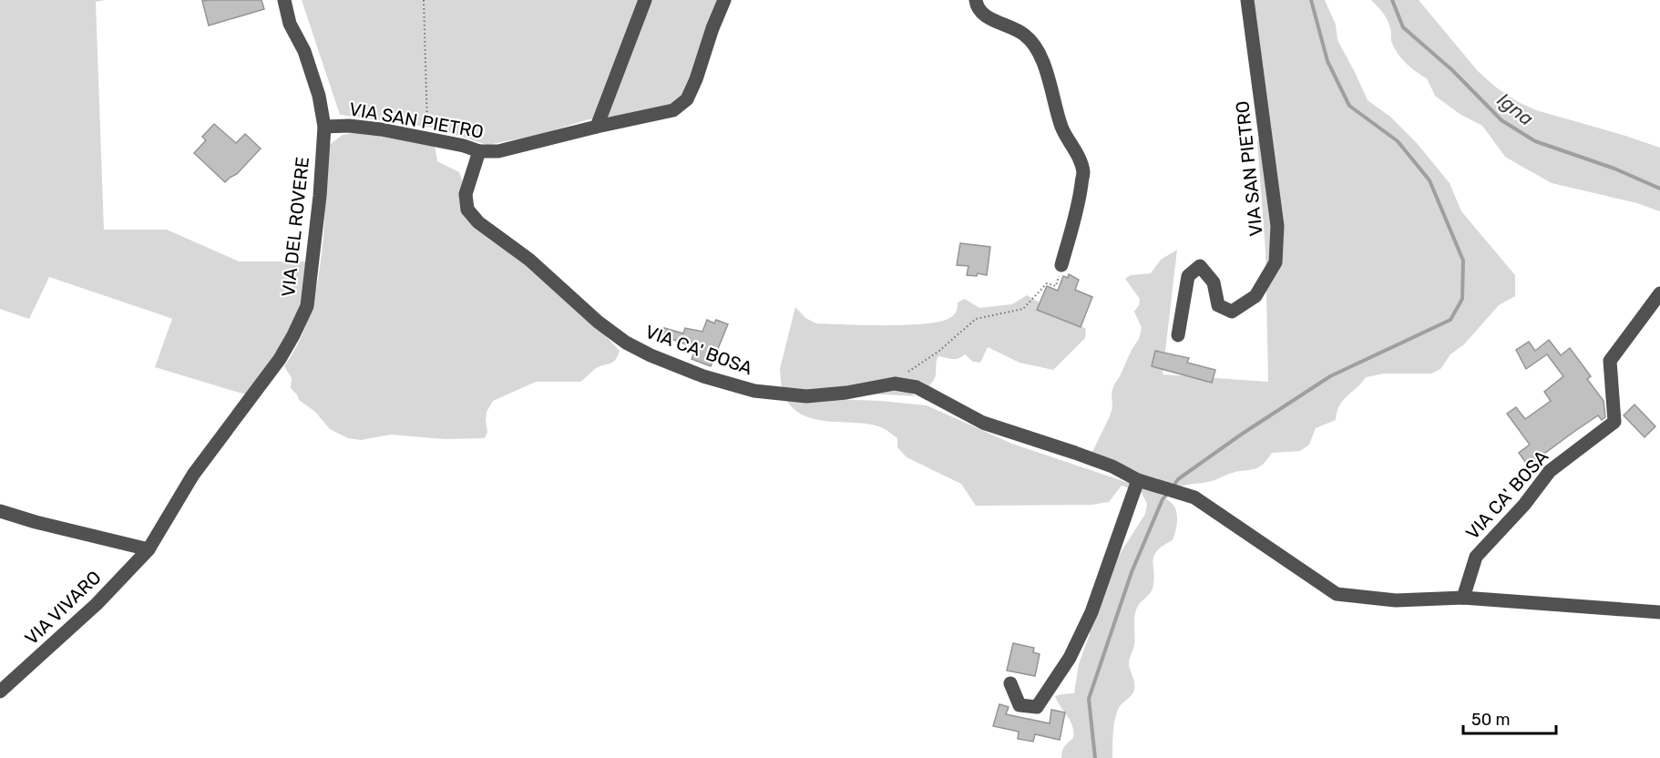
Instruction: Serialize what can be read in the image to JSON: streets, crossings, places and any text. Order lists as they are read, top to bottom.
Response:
{
  "streets": {
    "street": [
      "VIA SAN PIETRO",
      "VIA DEL ROVERE",
      "VIA CA' BOSA",
      "VIA VIVARO"
    ]
  },
  "crossings": [
    ["VIA SAN PIETRO", "VIA DEL ROVERE"],
    ["VIA SAN PIETRO", "VIA CA' BOSA"],
    ["VIA DEL ROVERE", "VIA VIVARO"]
  ],
  "water": ["Igna"],
  "scale_bar": "50 m"
}
